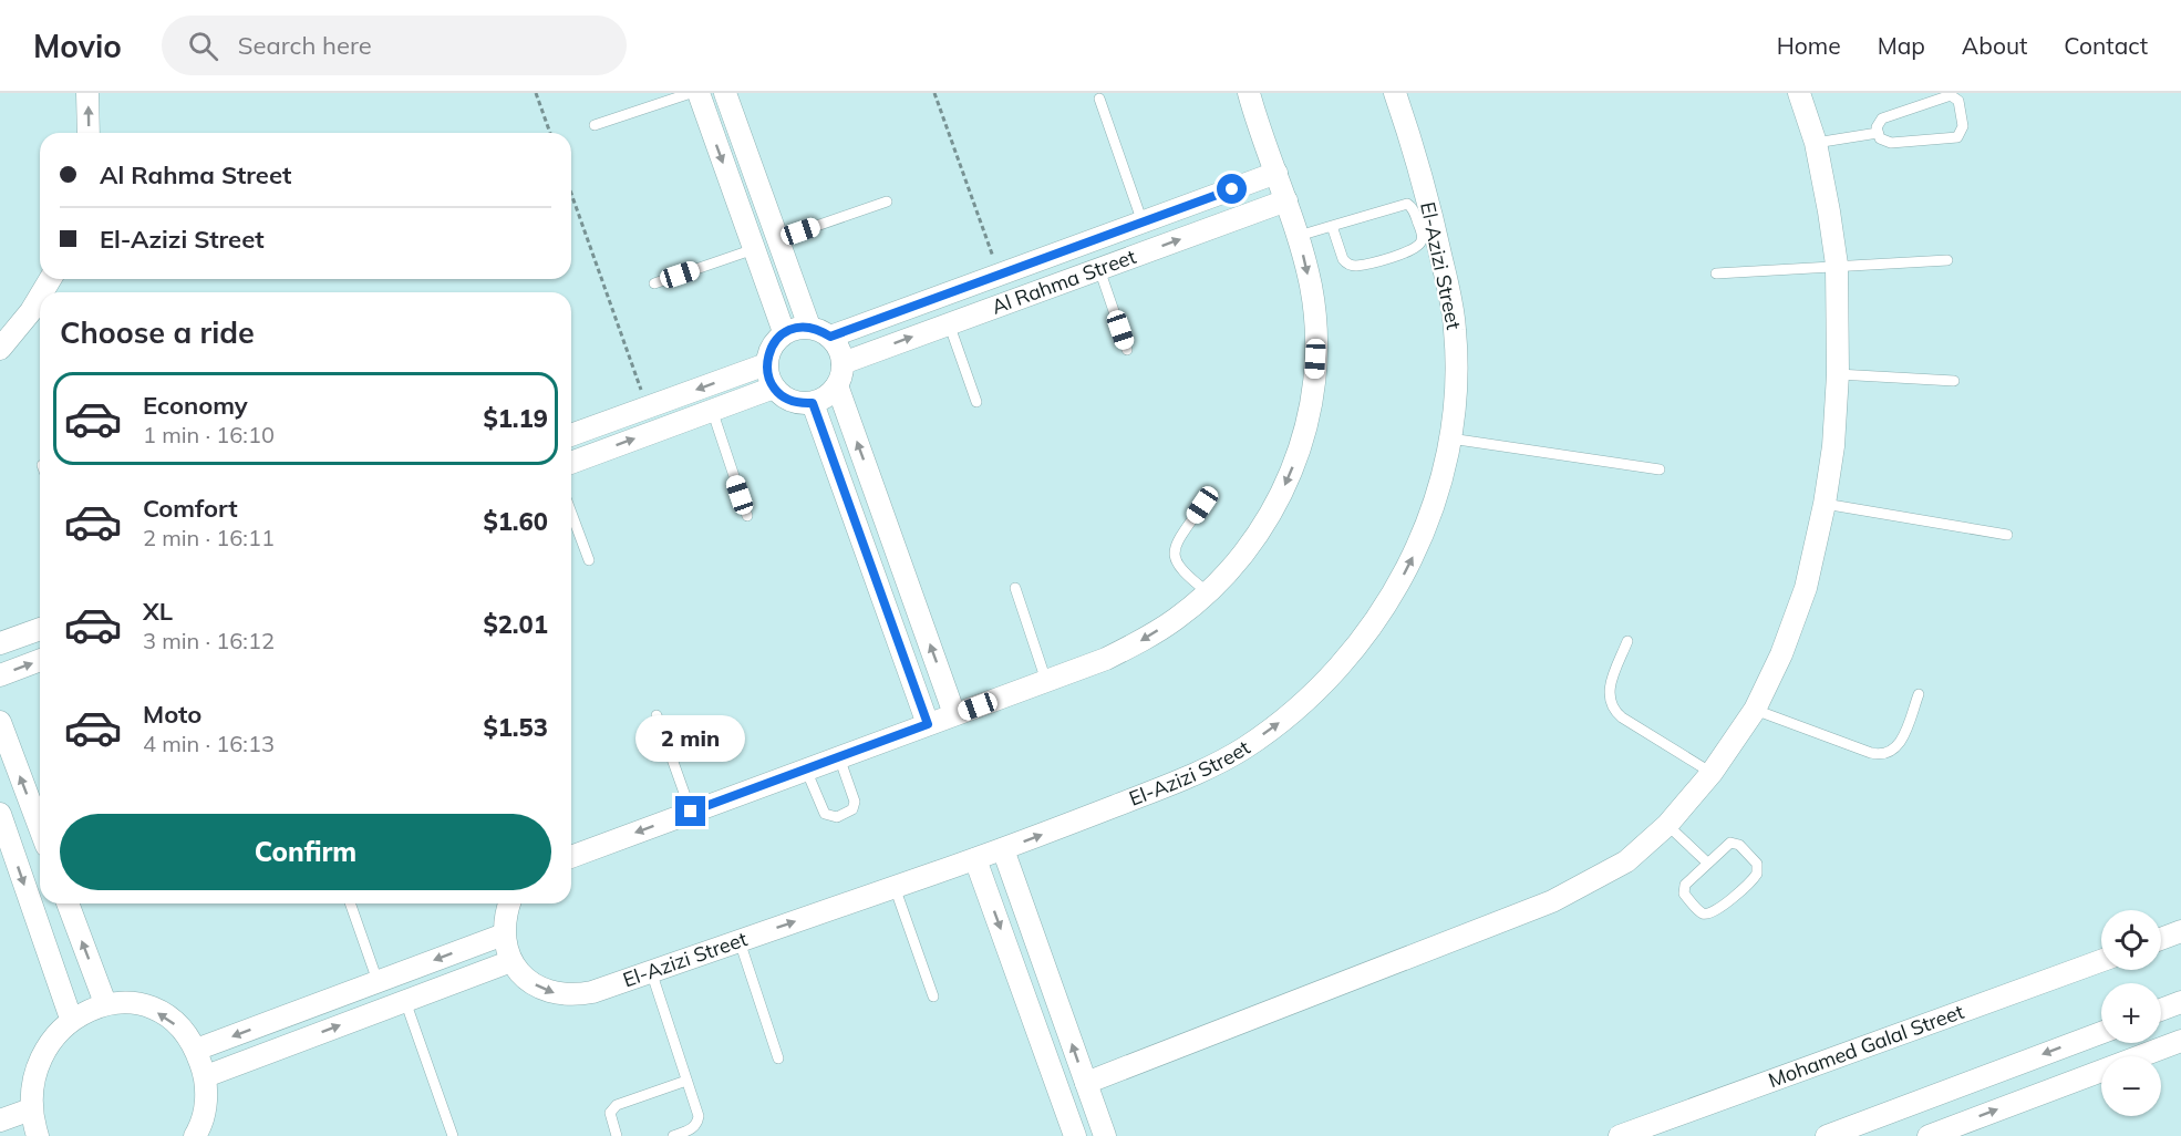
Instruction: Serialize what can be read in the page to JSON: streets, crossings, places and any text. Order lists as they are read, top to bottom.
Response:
{
  "streets": {
    "street": ["El-Azizi Street", "Al Rahma Street", "Mohamed Galal Street"]
  },
  "page": {
    "header": "Movio",
    "search": "Search here",
    "nav": [
      "Home",
      "Map",
      "About",
      "Contact"
    ],
    "banner": ["Al Rahma Street", "El-Azizi Street"],
    "heading": "Choose a ride",
    "list": [
      {
        "name": "Economy",
        "note": "1 min · 16:10",
        "value": "$1.19"
      },
      {
        "name": "Comfort",
        "note": "2 min · 16:11",
        "value": "$1.60"
      },
      {
        "name": "XL",
        "note": "3 min · 16:12",
        "value": "$2.01"
      },
      {
        "name": "Moto",
        "note": "4 min · 16:13",
        "value": "$1.53"
      }
    ],
    "bubble": "2 min",
    "buttons": "Confirm",
    "map_buttons": ["+", "−"]
  }
}
